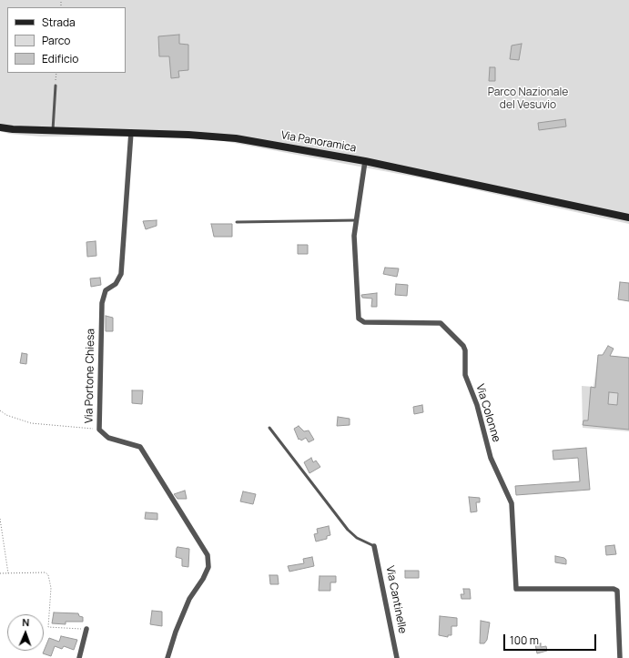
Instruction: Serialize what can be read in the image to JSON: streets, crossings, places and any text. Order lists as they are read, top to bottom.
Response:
{
  "streets": {
    "street": [
      "Via Panoramica",
      "Via Portone Chiesa",
      "Via Colonne",
      "Via Cantinelle"
    ]
  },
  "crossings": [
    ["Via Panoramica", "Via Portone Chiesa"],
    ["Via Panoramica", "Via Colonne"]
  ],
  "parks": ["Parco Nazionale del Vesuvio"],
  "legend": ["Strada", "Parco", "Edificio"],
  "scale_bar": "100 m",
  "north": "top"
}
